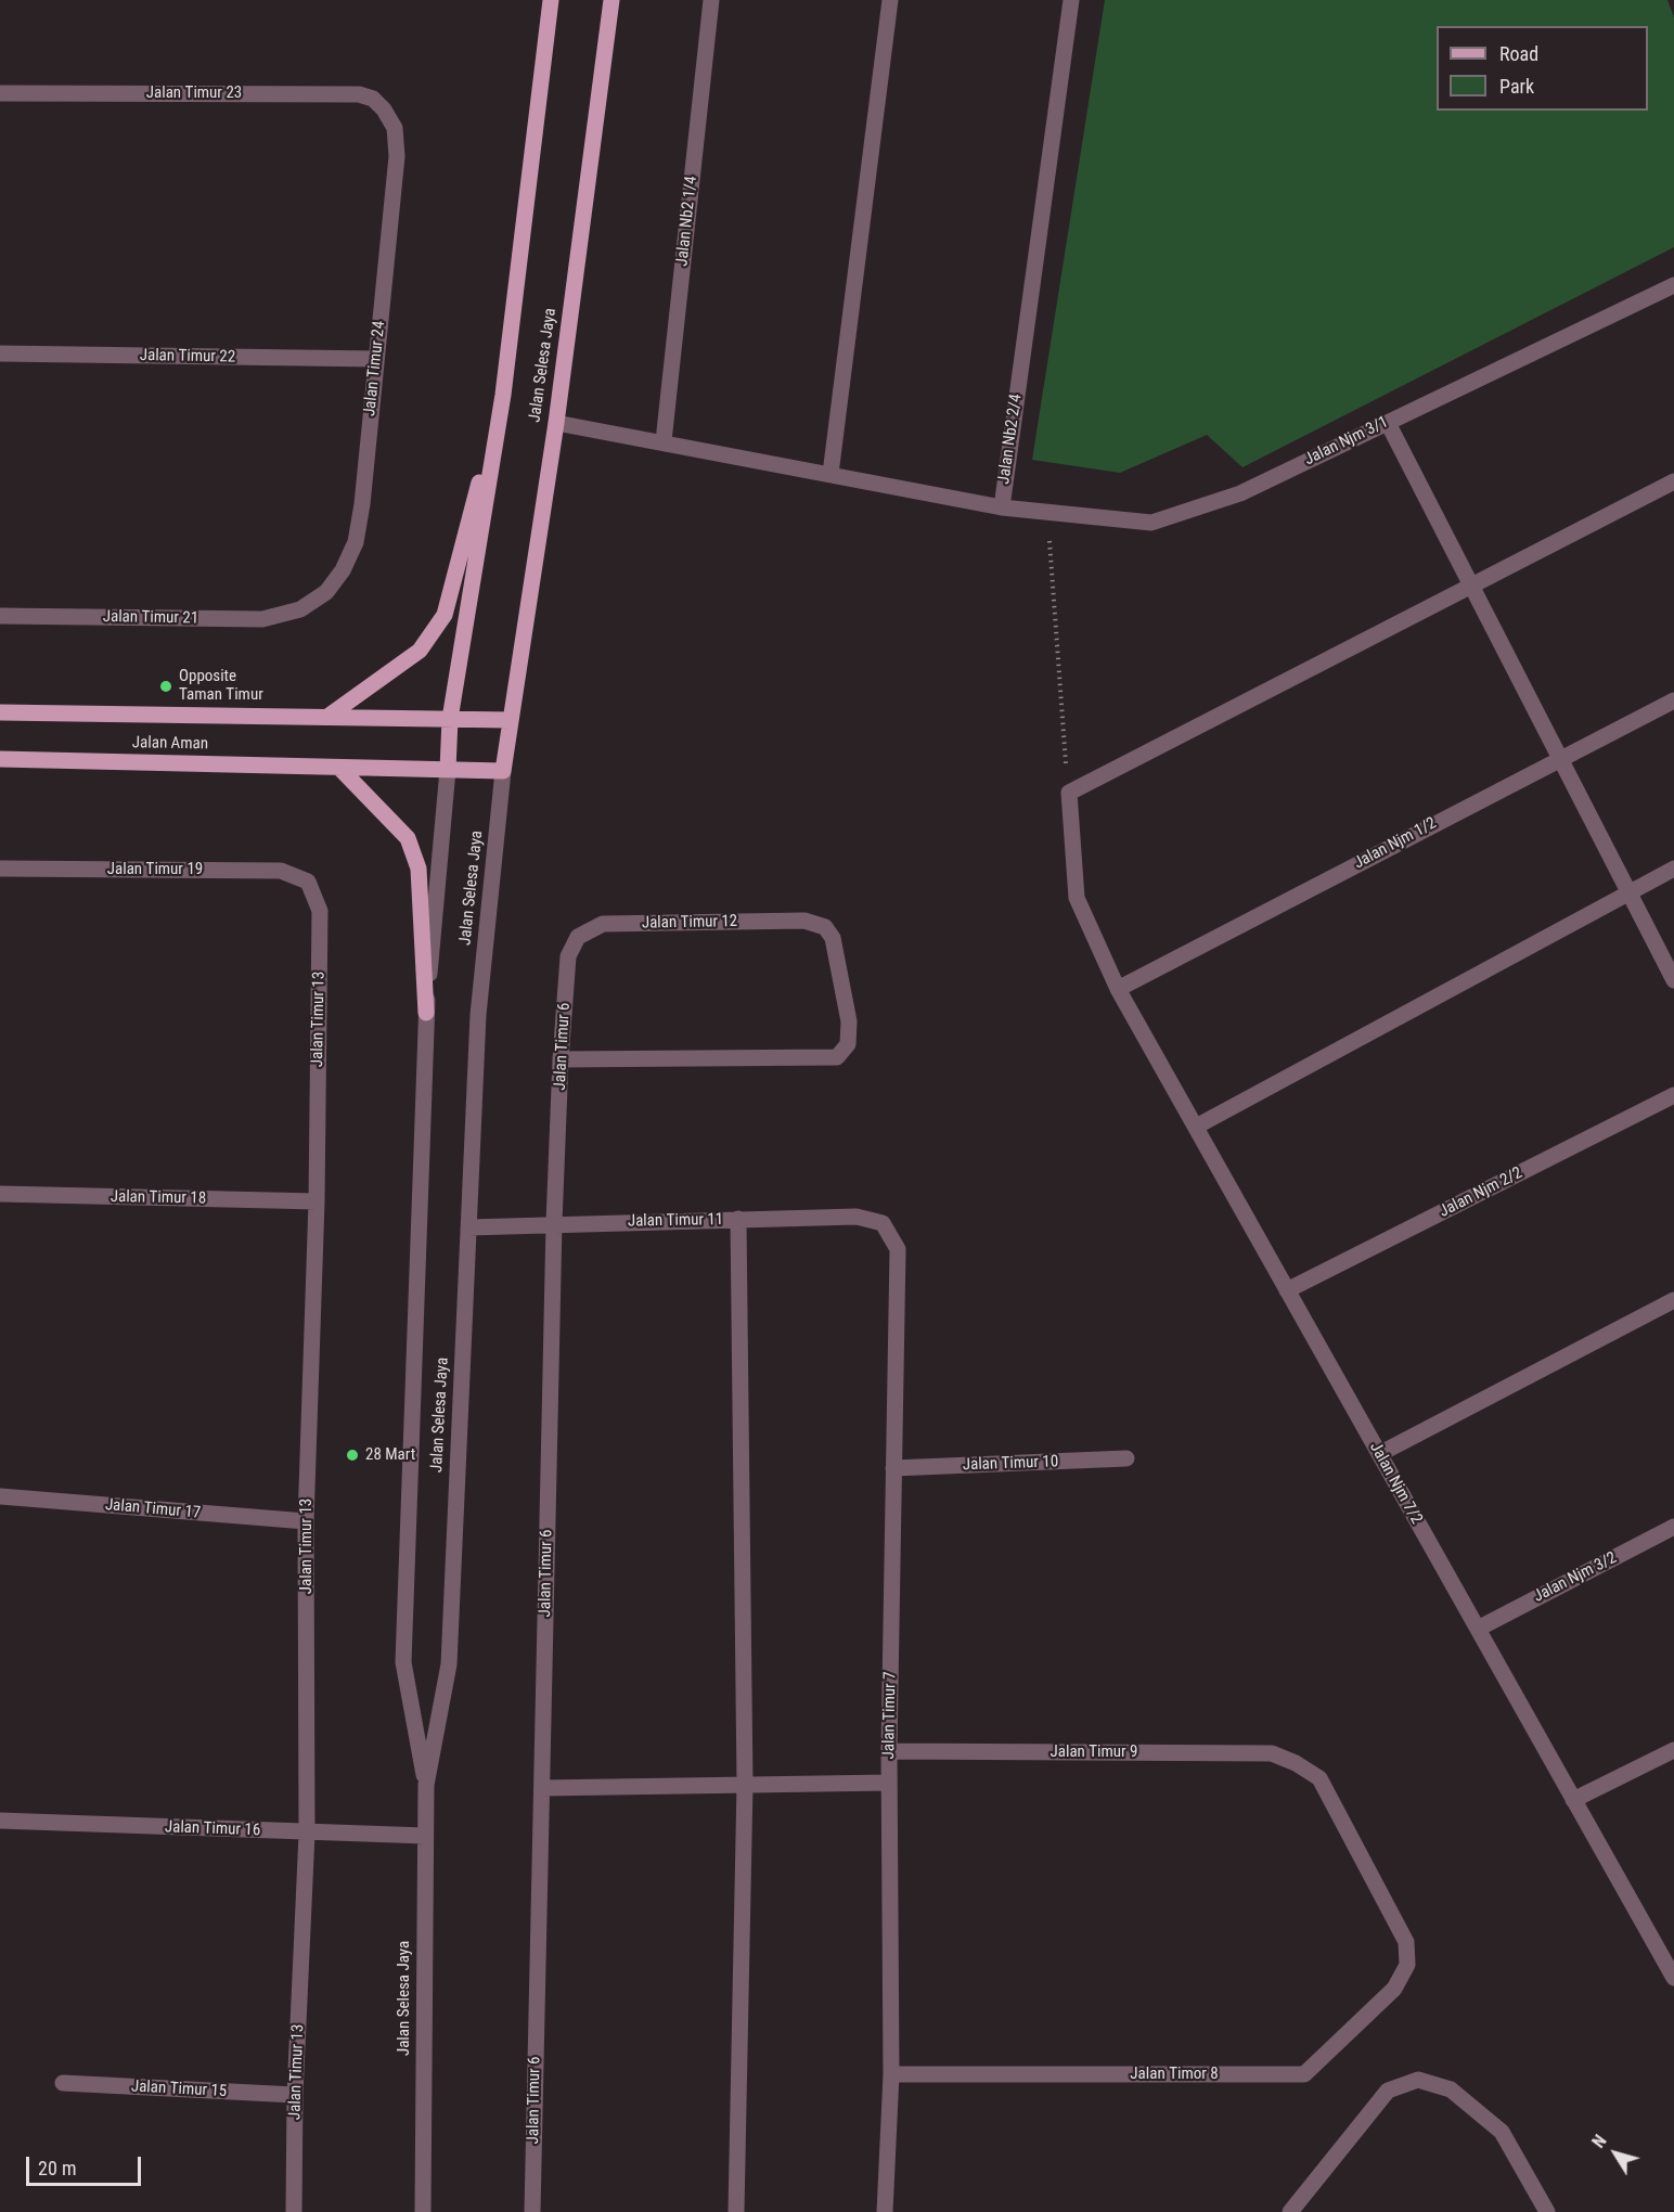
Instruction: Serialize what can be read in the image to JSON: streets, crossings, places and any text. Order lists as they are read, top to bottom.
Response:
{
  "streets": {
    "main road": ["Jalan Selesa Jaya", "Jalan Aman"],
    "street": [
      "Jalan Timur 23",
      "Jalan Nb2 1/4",
      "Jalan Timur 22",
      "Jalan Timur 24",
      "Jalan Nb2 2/4",
      "Jalan Njm 3/1",
      "Jalan Timur 21",
      "Jalan Njm 1/2",
      "Jalan Timur 19",
      "Jalan Timur 12",
      "Jalan Timur 13",
      "Jalan Timur 6",
      "Jalan Njm 2/2",
      "Jalan Timur 18",
      "Jalan Timur 11",
      "Jalan Timur 10",
      "Jalan Njm 7/2",
      "Jalan Timur 17",
      "Jalan Njm 3/2",
      "Jalan Timur 7",
      "Jalan Timur 9",
      "Jalan Timur 16",
      "Jalan Timor 8",
      "Jalan Timur 15"
    ]
  },
  "crossings": [
    ["Jalan Timur 23", "Jalan Timur 24"],
    ["Jalan Nb2 1/4", "Jalan Nb2 2/4"],
    ["Jalan Timur 22", "Jalan Timur 24"],
    ["Jalan Selesa Jaya", "Jalan Nb2 2/4"],
    ["Jalan Selesa Jaya", "Jalan Aman"],
    ["Jalan Selesa Jaya", "Jalan Timur 11"],
    ["Jalan Selesa Jaya", "Jalan Timur 16"],
    ["Jalan Timur 24", "Jalan Timur 21"],
    ["Jalan Nb2 2/4", "Jalan Njm 3/1"],
    ["Jalan Njm 1/2", "Jalan Njm 7/2"],
    ["Jalan Timur 19", "Jalan Timur 13"],
    ["Jalan Timur 12", "Jalan Timur 6"],
    ["Jalan Timur 13", "Jalan Timur 18"],
    ["Jalan Timur 13", "Jalan Timur 17"],
    ["Jalan Timur 13", "Jalan Timur 16"],
    ["Jalan Timur 13", "Jalan Timur 15"],
    ["Jalan Timur 6", "Jalan Timur 11"],
    ["Jalan Njm 2/2", "Jalan Njm 7/2"],
    ["Jalan Timur 11", "Jalan Timur 7"],
    ["Jalan Timur 10", "Jalan Timur 7"],
    ["Jalan Njm 7/2", "Jalan Njm 3/2"],
    ["Jalan Timur 7", "Jalan Timur 9"],
    ["Jalan Timur 7", "Jalan Timor 8"],
    ["Jalan Timur 9", "Jalan Timor 8"]
  ],
  "places": ["Opposite Taman Timur", "28 Mart"],
  "legend": ["Road", "Park"],
  "scale_bar": "20 m",
  "north": "top left"
}
